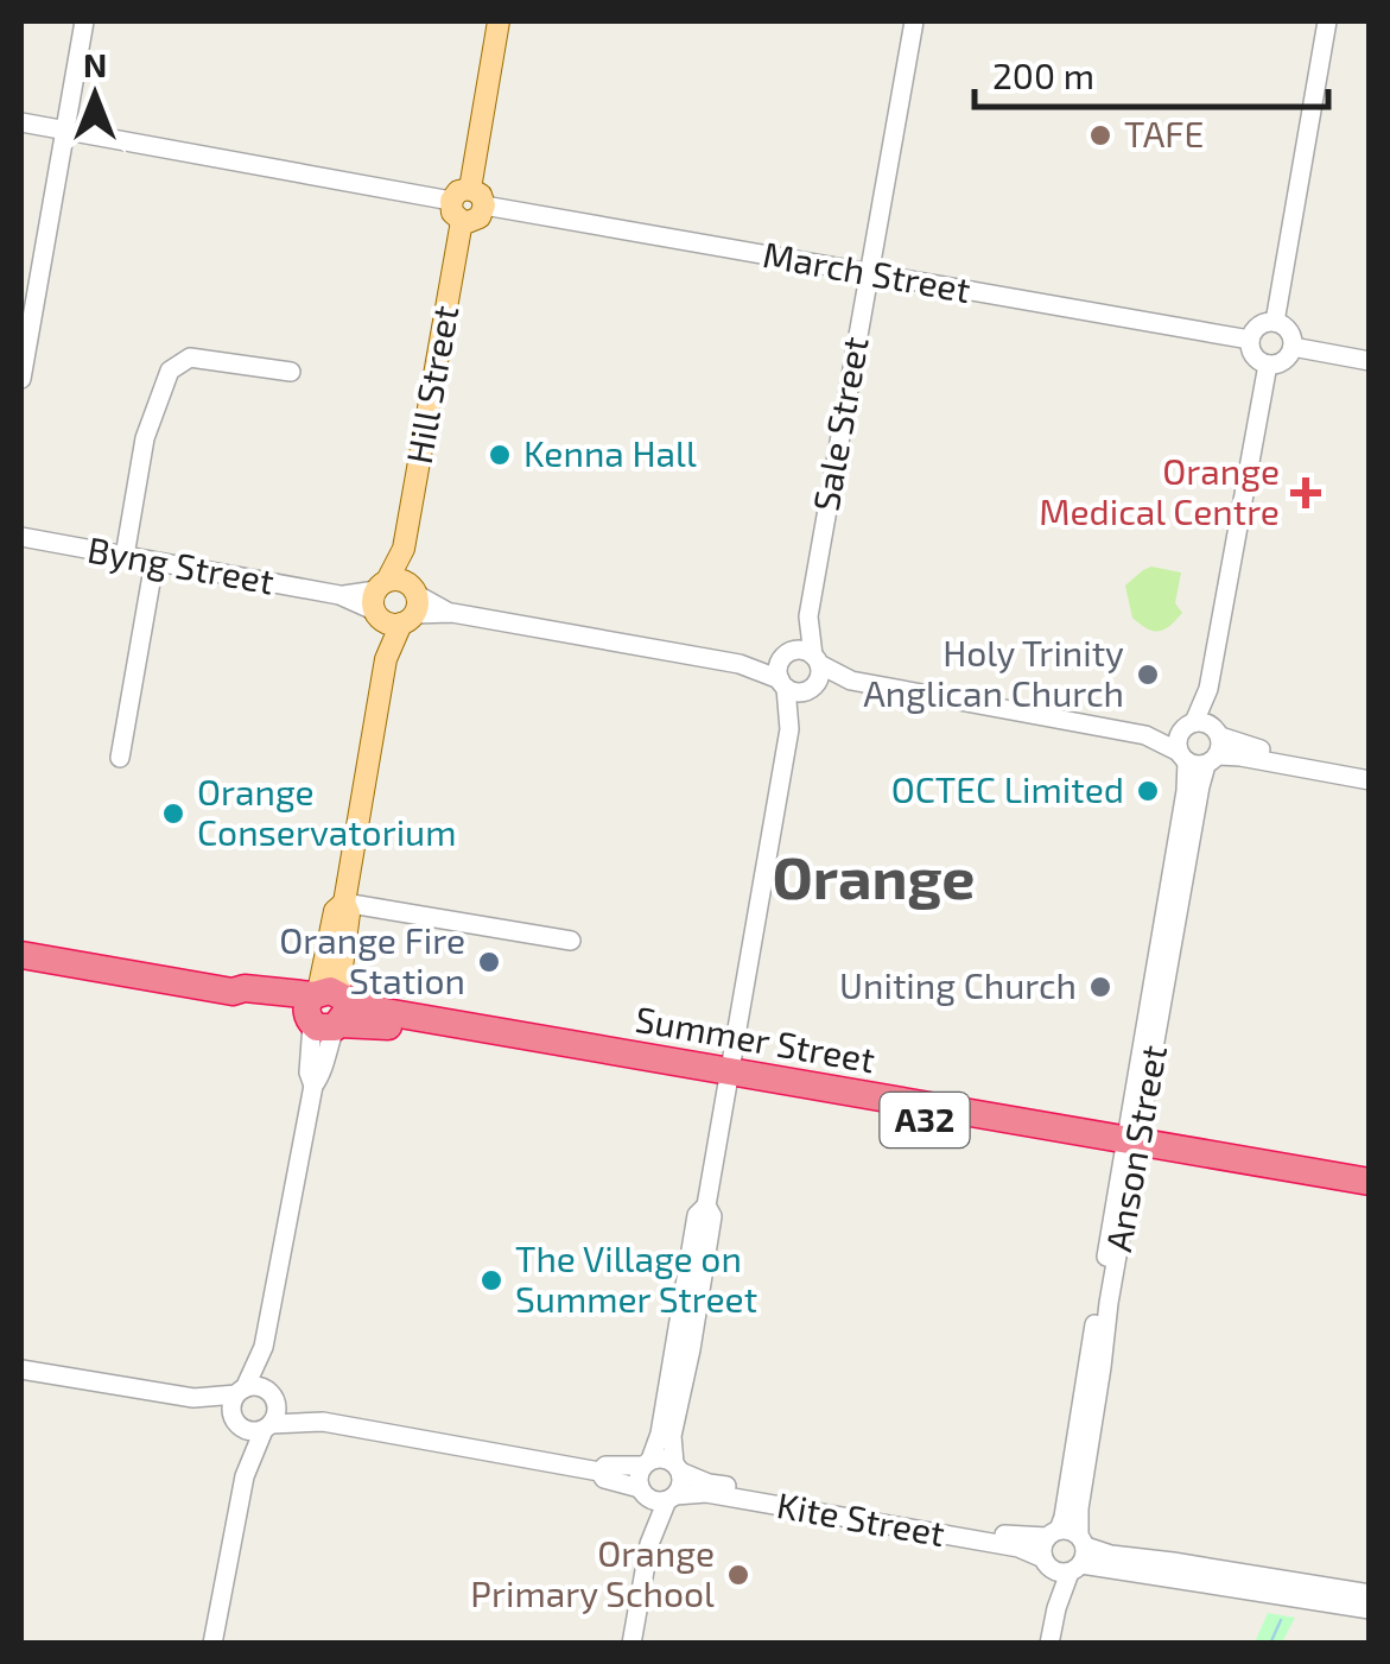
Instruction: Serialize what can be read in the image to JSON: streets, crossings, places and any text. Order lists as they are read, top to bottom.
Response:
{
  "streets": {
    "highway": ["Summer Street", "A32"],
    "main road": ["Hill Street"],
    "street": [
      "March Street",
      "Sale Street",
      "Byng Street",
      "Anson Street",
      "Kite Street"
    ]
  },
  "crossings": [
    ["March Street", "Hill Street"],
    ["March Street", "Sale Street"],
    ["March Street", "Anson Street"],
    ["Hill Street", "Byng Street"],
    ["Sale Street", "Byng Street"],
    ["Summer Street", "Anson Street"],
    ["Anson Street", "Kite Street"]
  ],
  "districts": ["Orange"],
  "places": {
    "other": [
      "TAFE",
      "Kenna Hall",
      "Holy Trinity Anglican Church",
      "OCTEC Limited",
      "Orange Conservatorium",
      "Orange Fire Station",
      "Uniting Church",
      "The Village on Summer Street",
      "Orange Primary School"
    ],
    "health": ["Orange Medical Centre"]
  },
  "scale_bar": "200 m",
  "north": "top"
}
